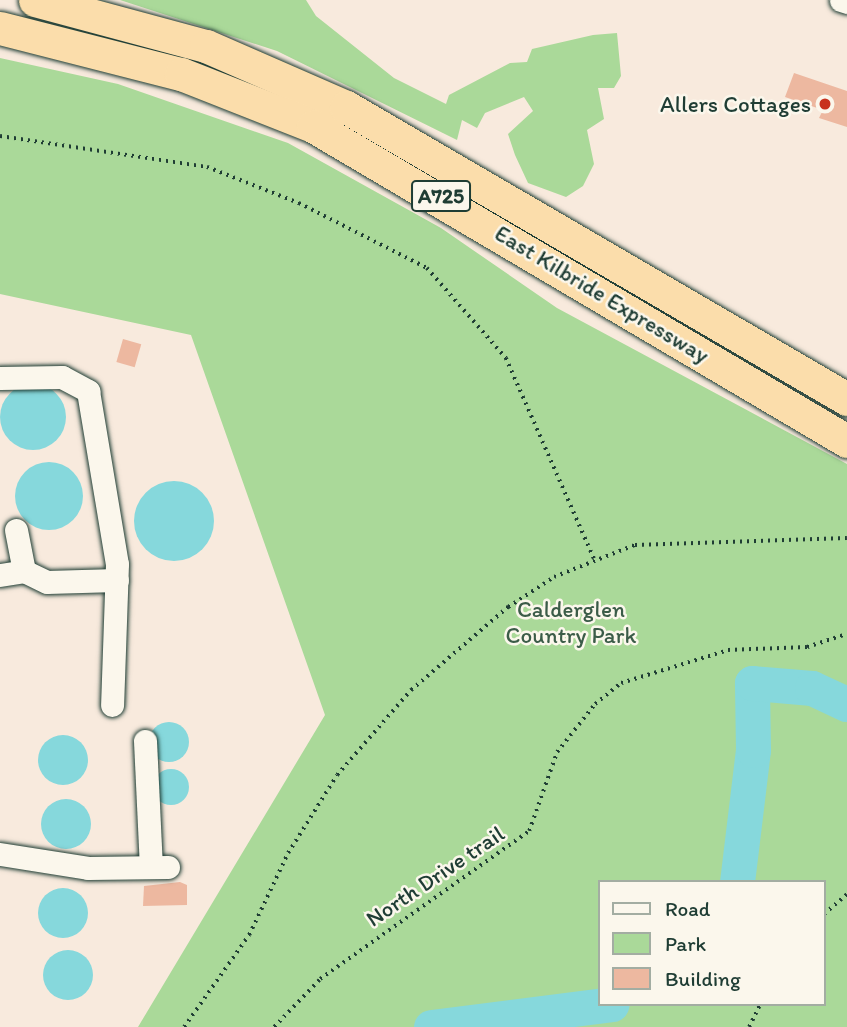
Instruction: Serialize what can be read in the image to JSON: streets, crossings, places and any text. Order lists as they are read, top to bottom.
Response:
{
  "streets": {
    "highway": ["A725", "East Kilbride Expressway"],
    "path": ["North Drive trail"]
  },
  "parks": ["Calderglen Country Park"],
  "places": ["Allers Cottages"],
  "legend": ["Road", "Park", "Building"]
}
